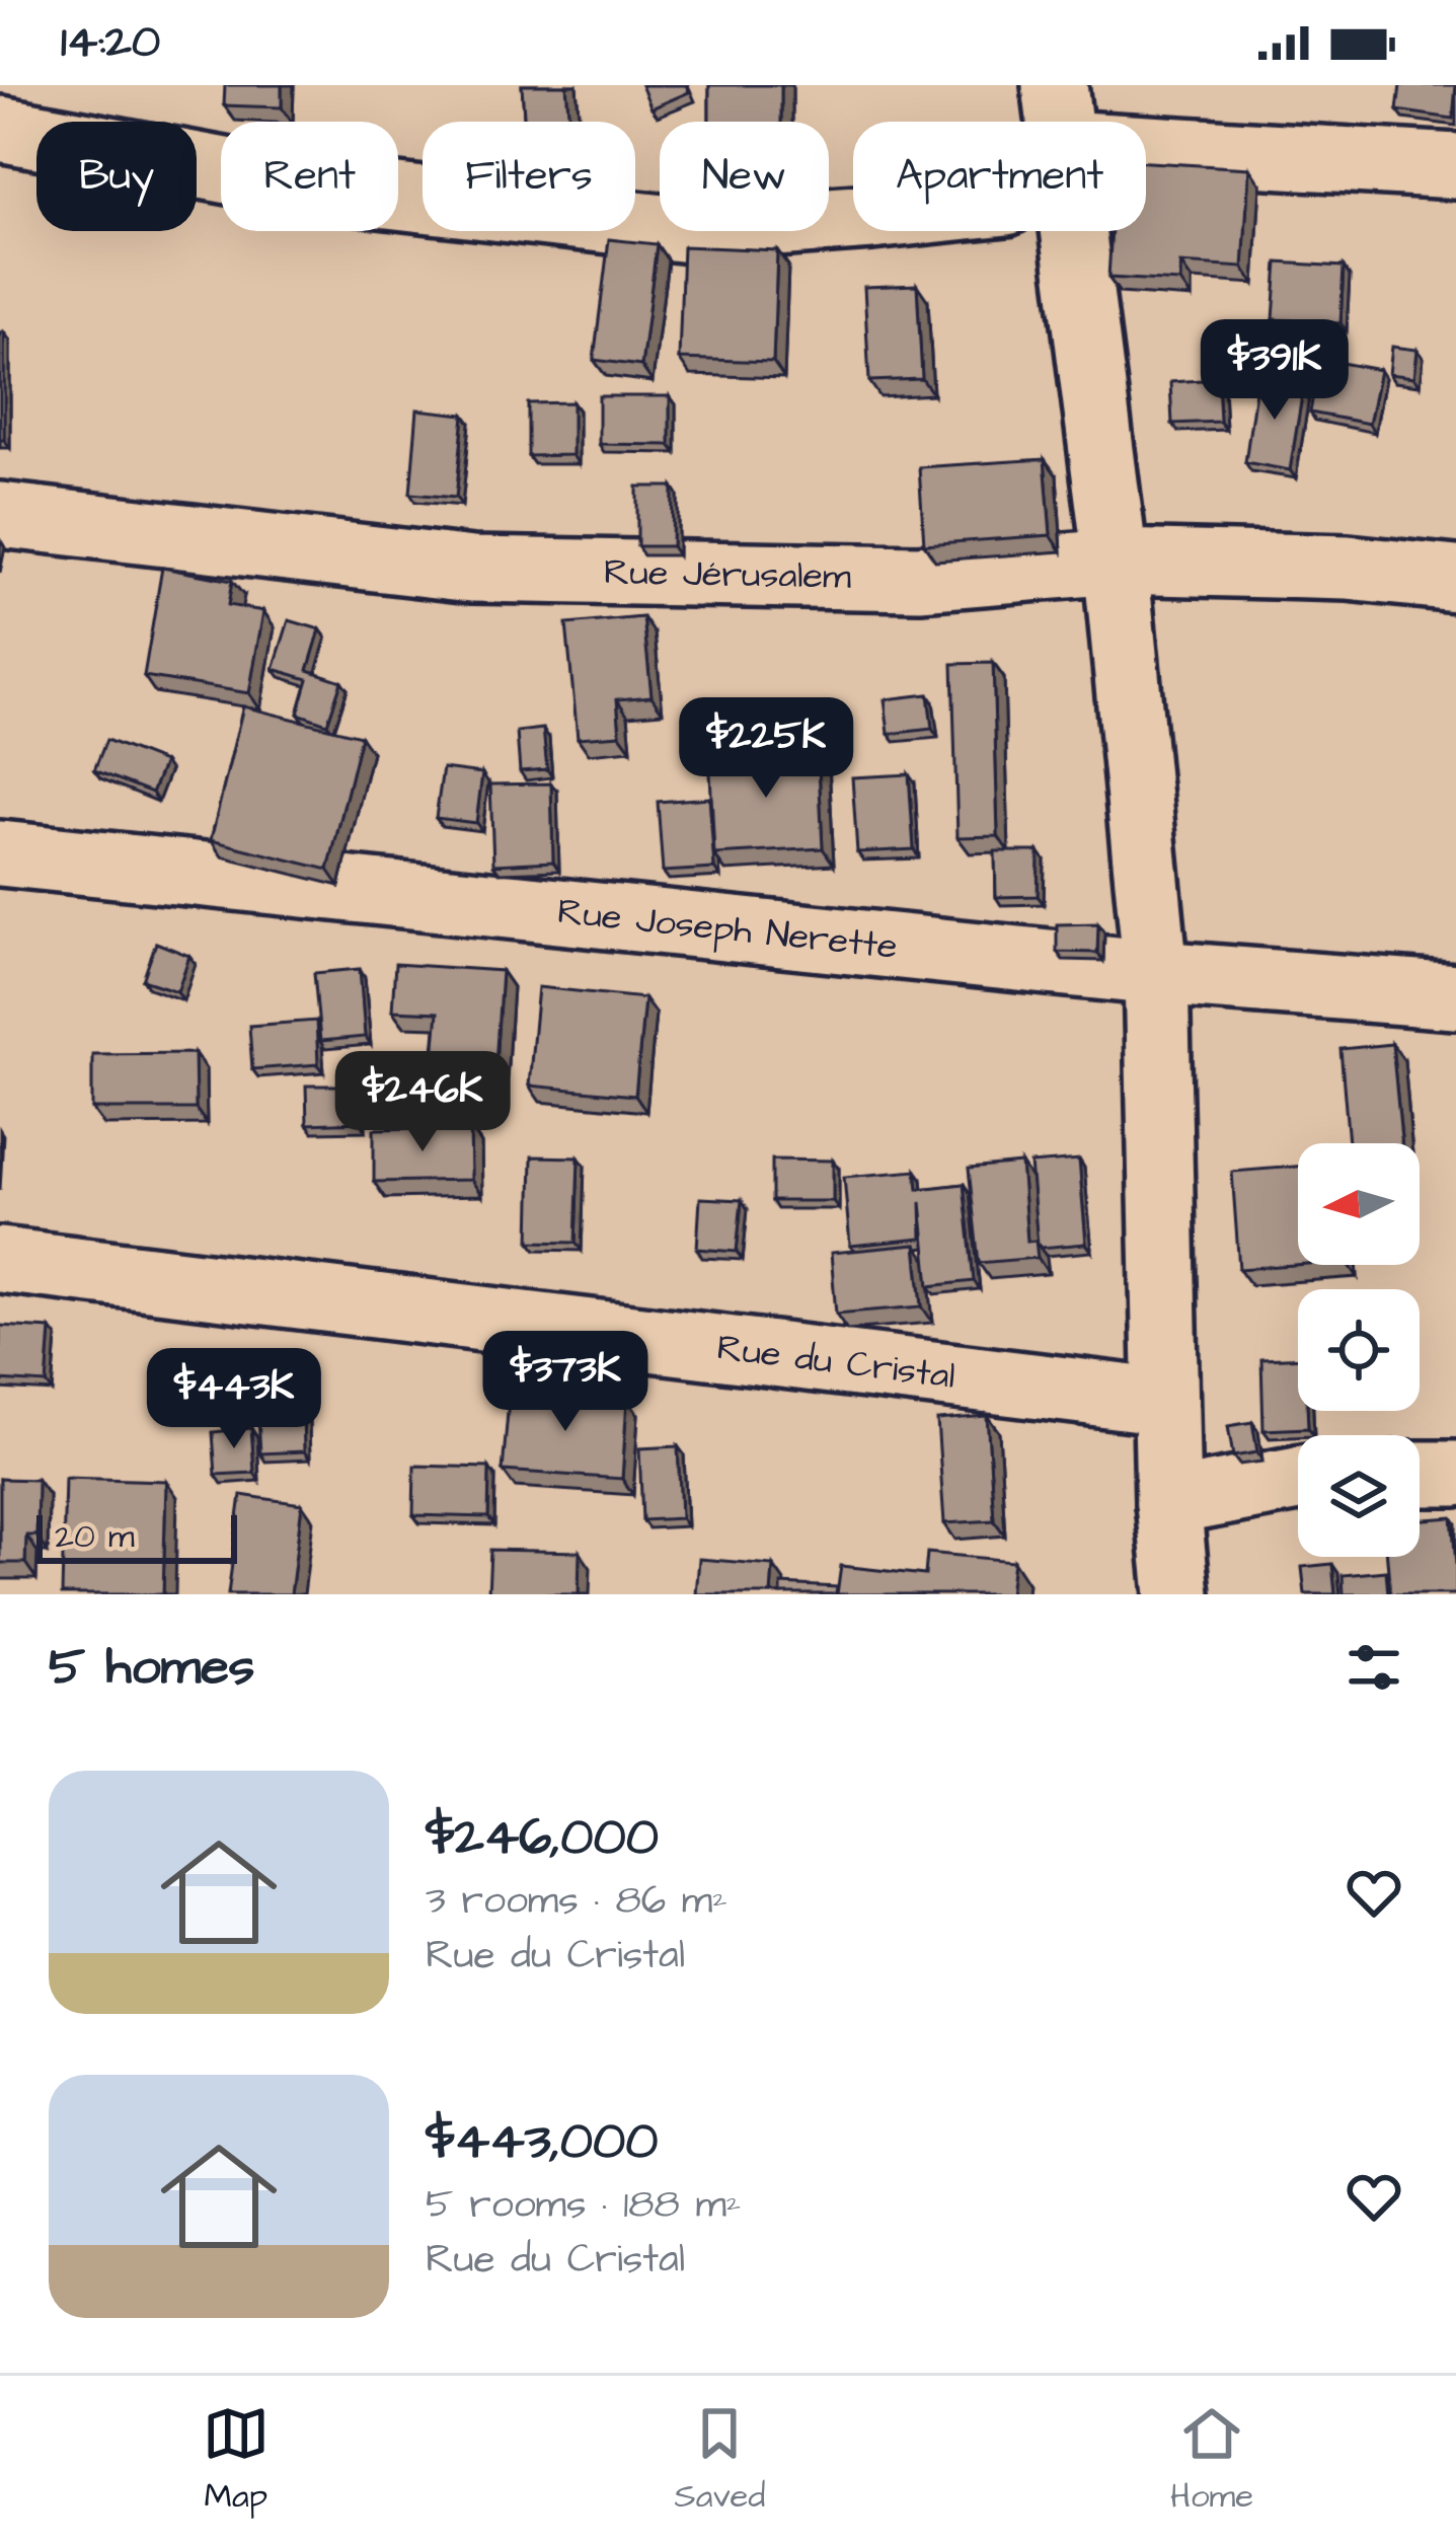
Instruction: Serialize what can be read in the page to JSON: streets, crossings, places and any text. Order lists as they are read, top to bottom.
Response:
{
  "streets": {
    "street": ["Rue Jérusalem", "Rue Joseph Nerette", "Rue du Cristal"]
  },
  "scale_bar": "20 m",
  "north": "left",
  "page": {
    "status": "14:20",
    "chip": [
      "Buy",
      "Rent",
      "Filters",
      "New",
      "Apartment"
    ],
    "price": [
      "$391K",
      "$225K",
      "$246K",
      "$373K",
      "$443K"
    ],
    "scale": "20 m",
    "heading": "5 homes",
    "list": [
      {
        "name": "$246,000",
        "note": "3 rooms · 86 m² · Rue du Cristal"
      },
      {
        "name": "$443,000",
        "note": "5 rooms · 188 m² · Rue du Cristal"
      }
    ],
    "tabs": ["Map", "Saved", "Home"]
  }
}
